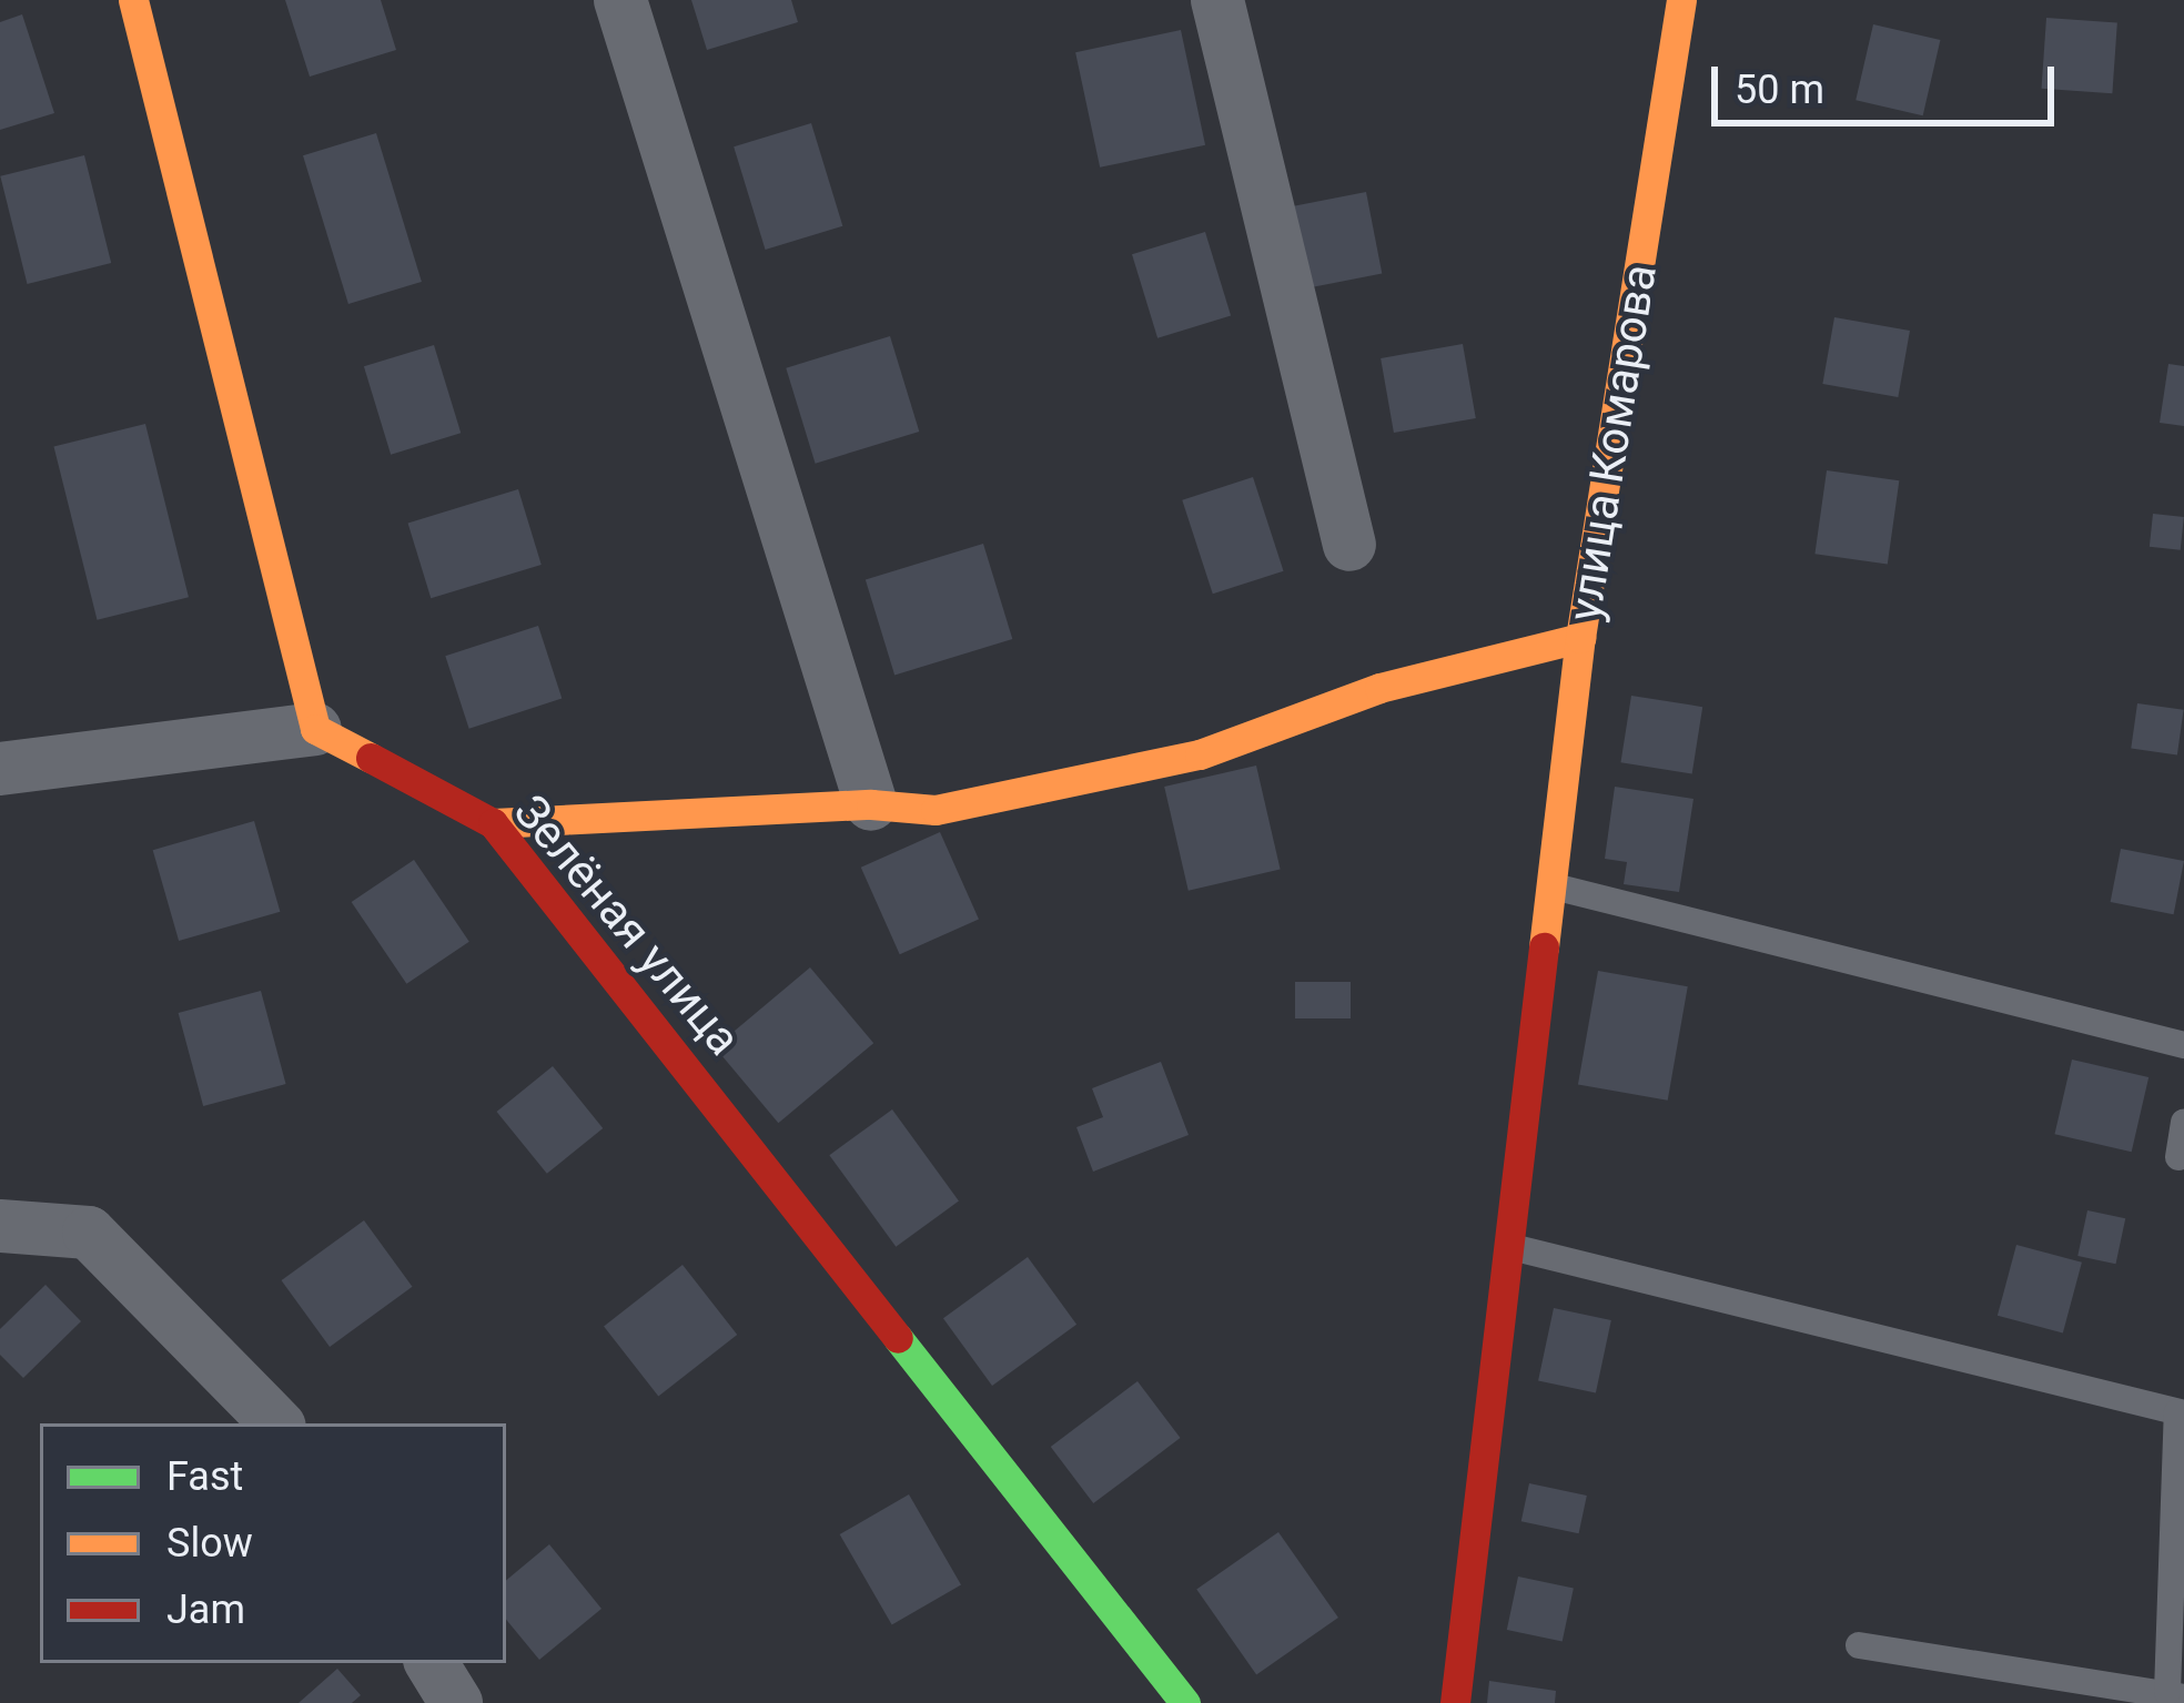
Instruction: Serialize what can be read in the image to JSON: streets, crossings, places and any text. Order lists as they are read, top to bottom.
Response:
{
  "streets": {
    "street": ["улица Комарова", "Зелёная улица"]
  },
  "legend": ["Fast", "Slow", "Jam"],
  "scale_bar": "50 m"
}
